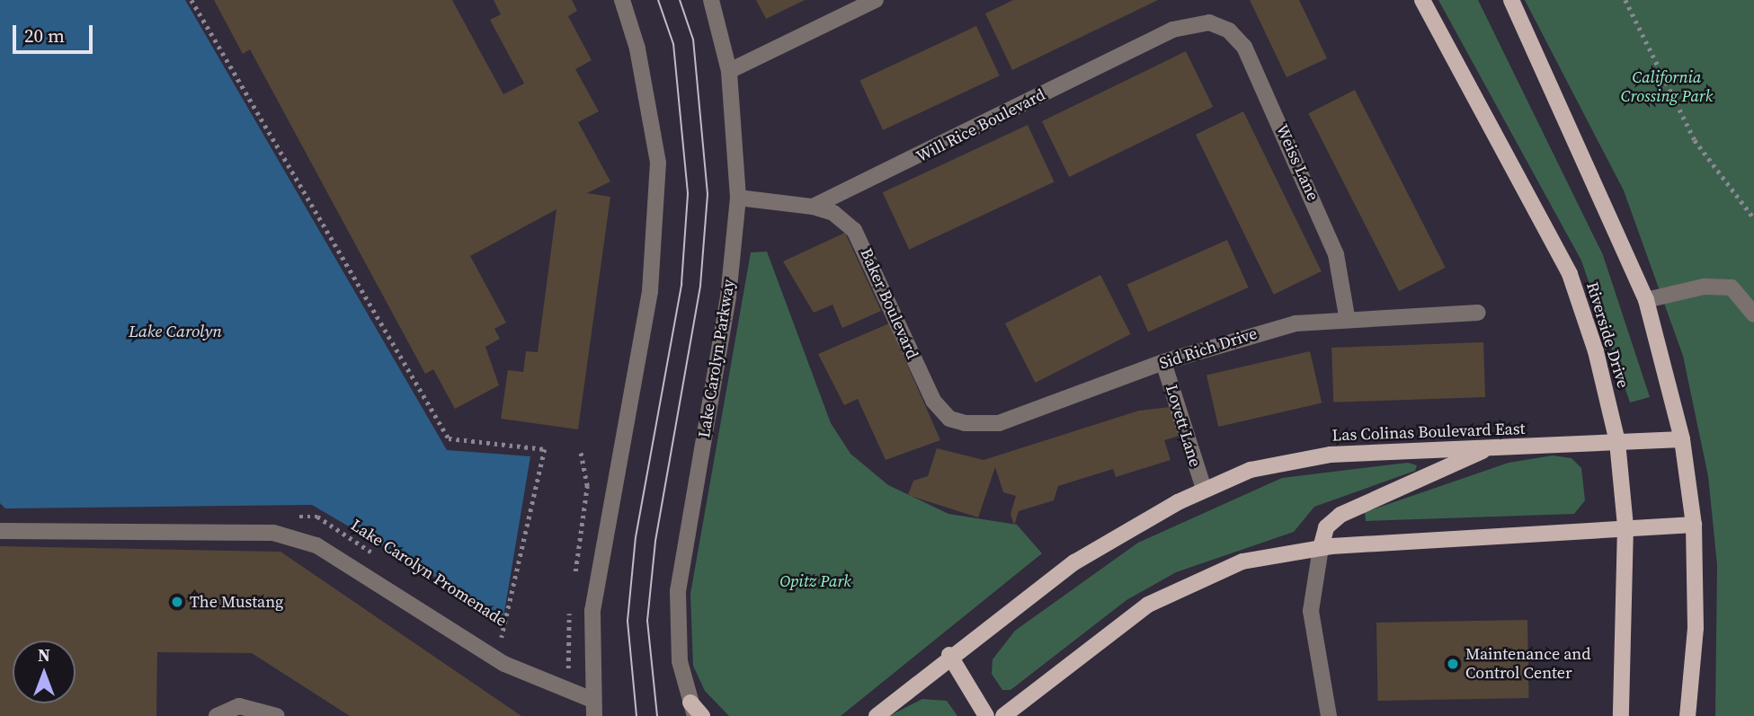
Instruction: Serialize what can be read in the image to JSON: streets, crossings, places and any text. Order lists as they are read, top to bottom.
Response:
{
  "streets": {
    "main road": ["Riverside Drive", "Las Colinas Boulevard East"],
    "street": [
      "Will Rice Boulevard",
      "Weiss Lane",
      "Baker Boulevard",
      "Sid Rich Drive",
      "Lake Carolyn Parkway",
      "Lovett Lane"
    ],
    "path": ["Lake Carolyn Promenade"]
  },
  "crossings": [
    ["Will Rice Boulevard", "Weiss Lane"],
    ["Will Rice Boulevard", "Baker Boulevard"],
    ["Weiss Lane", "Sid Rich Drive"],
    ["Baker Boulevard", "Sid Rich Drive"],
    ["Riverside Drive", "Las Colinas Boulevard East"],
    ["Sid Rich Drive", "Lovett Lane"],
    ["Lovett Lane", "Las Colinas Boulevard East"]
  ],
  "water": ["Lake Carolyn"],
  "parks": ["California Crossing Park", "Opitz Park"],
  "places": ["The Mustang", "Maintenance and Control Center"],
  "scale_bar": "20 m",
  "north": "top"
}
